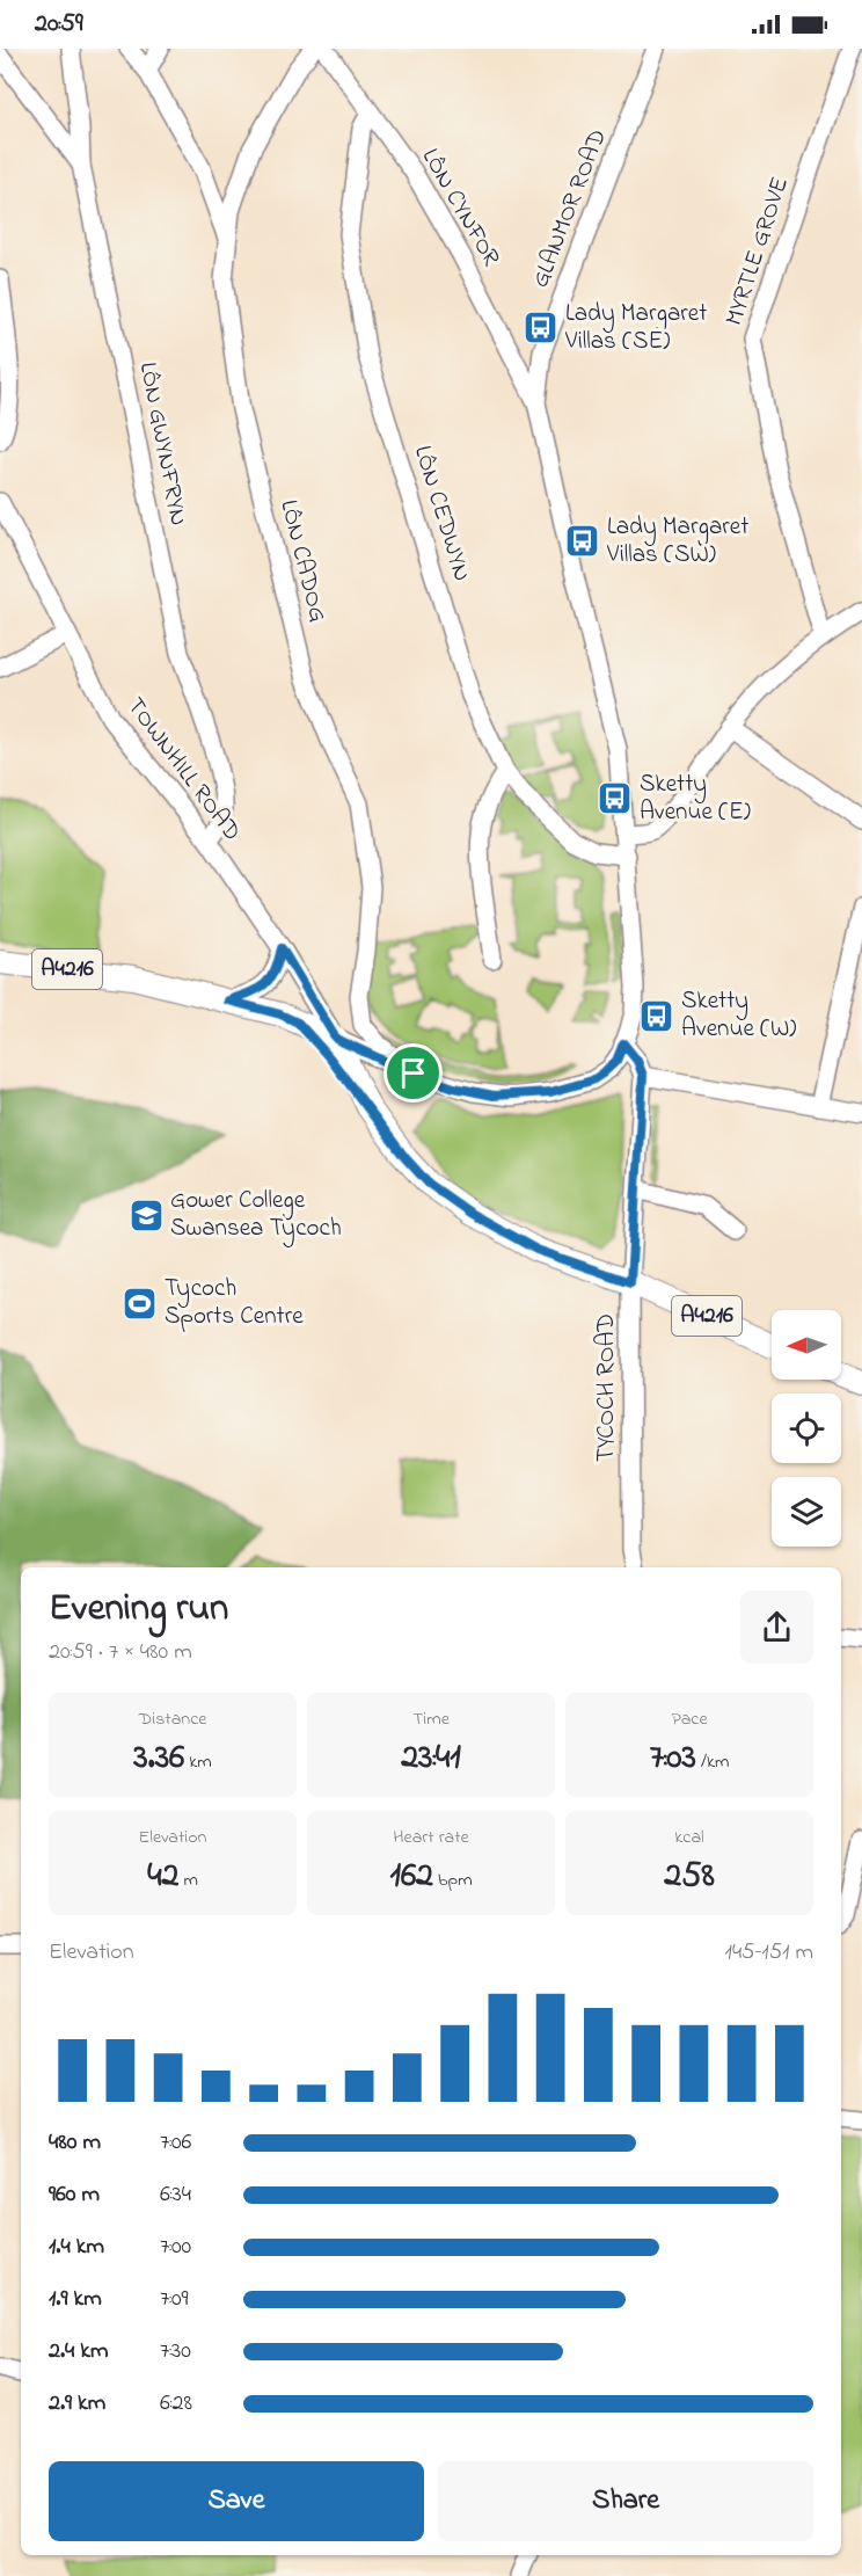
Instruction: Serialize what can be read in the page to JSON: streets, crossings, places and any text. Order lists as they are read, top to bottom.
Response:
{
  "streets": {
    "main road": ["A4216"],
    "street": [
      "LÔN CYNFOR",
      "GLANMOR ROAD",
      "MYRTLE GROVE",
      "LÔN GWYNFRYN",
      "LÔN CEDWYN",
      "LÔN CADOG",
      "TOWNHILL ROAD",
      "TYCOCH ROAD"
    ]
  },
  "crossings": [
    ["LÔN CYNFOR", "GLANMOR ROAD"],
    ["LÔN CYNFOR", "LÔN CEDWYN"],
    ["GLANMOR ROAD", "LÔN CEDWYN"],
    ["GLANMOR ROAD", "LÔN CADOG"],
    ["GLANMOR ROAD", "TOWNHILL ROAD"],
    ["GLANMOR ROAD", "A4216"],
    ["LÔN GWYNFRYN", "TOWNHILL ROAD"],
    ["TOWNHILL ROAD", "A4216"],
    ["A4216", "TYCOCH ROAD"]
  ],
  "places": {
    "bus stop": [
      "Lady Margaret Villas (SE)",
      "Lady Margaret Villas (SW)",
      "Sketty Avenue (E)",
      "Sketty Avenue (W)"
    ],
    "school or university": ["Gower College Swansea Tycoch"],
    "sports": ["Tycoch Sports Centre"]
  },
  "north": "left",
  "page": {
    "status": "20:59",
    "heading": ["Evening run", "20:59 · 7 × 480 m"],
    "stats": [
      ["Distance", "3.36 km"],
      ["Time", "23:41"],
      ["Pace", "7:03 /km"],
      ["Elevation", "42 m"],
      ["Heart rate", "162 bpm"],
      ["kcal", "258"]
    ],
    "chart": ["Elevation", "145–151 m"],
    "list": [
      {
        "name": "480 m",
        "note": "7:06"
      },
      {
        "name": "960 m",
        "note": "6:34"
      },
      {
        "name": "1.4 km",
        "note": "7:00"
      },
      {
        "name": "1.9 km",
        "note": "7:09"
      },
      {
        "name": "2.4 km",
        "note": "7:30"
      },
      {
        "name": "2.9 km",
        "note": "6:28"
      }
    ],
    "buttons": ["Save", "Share"]
  }
}
